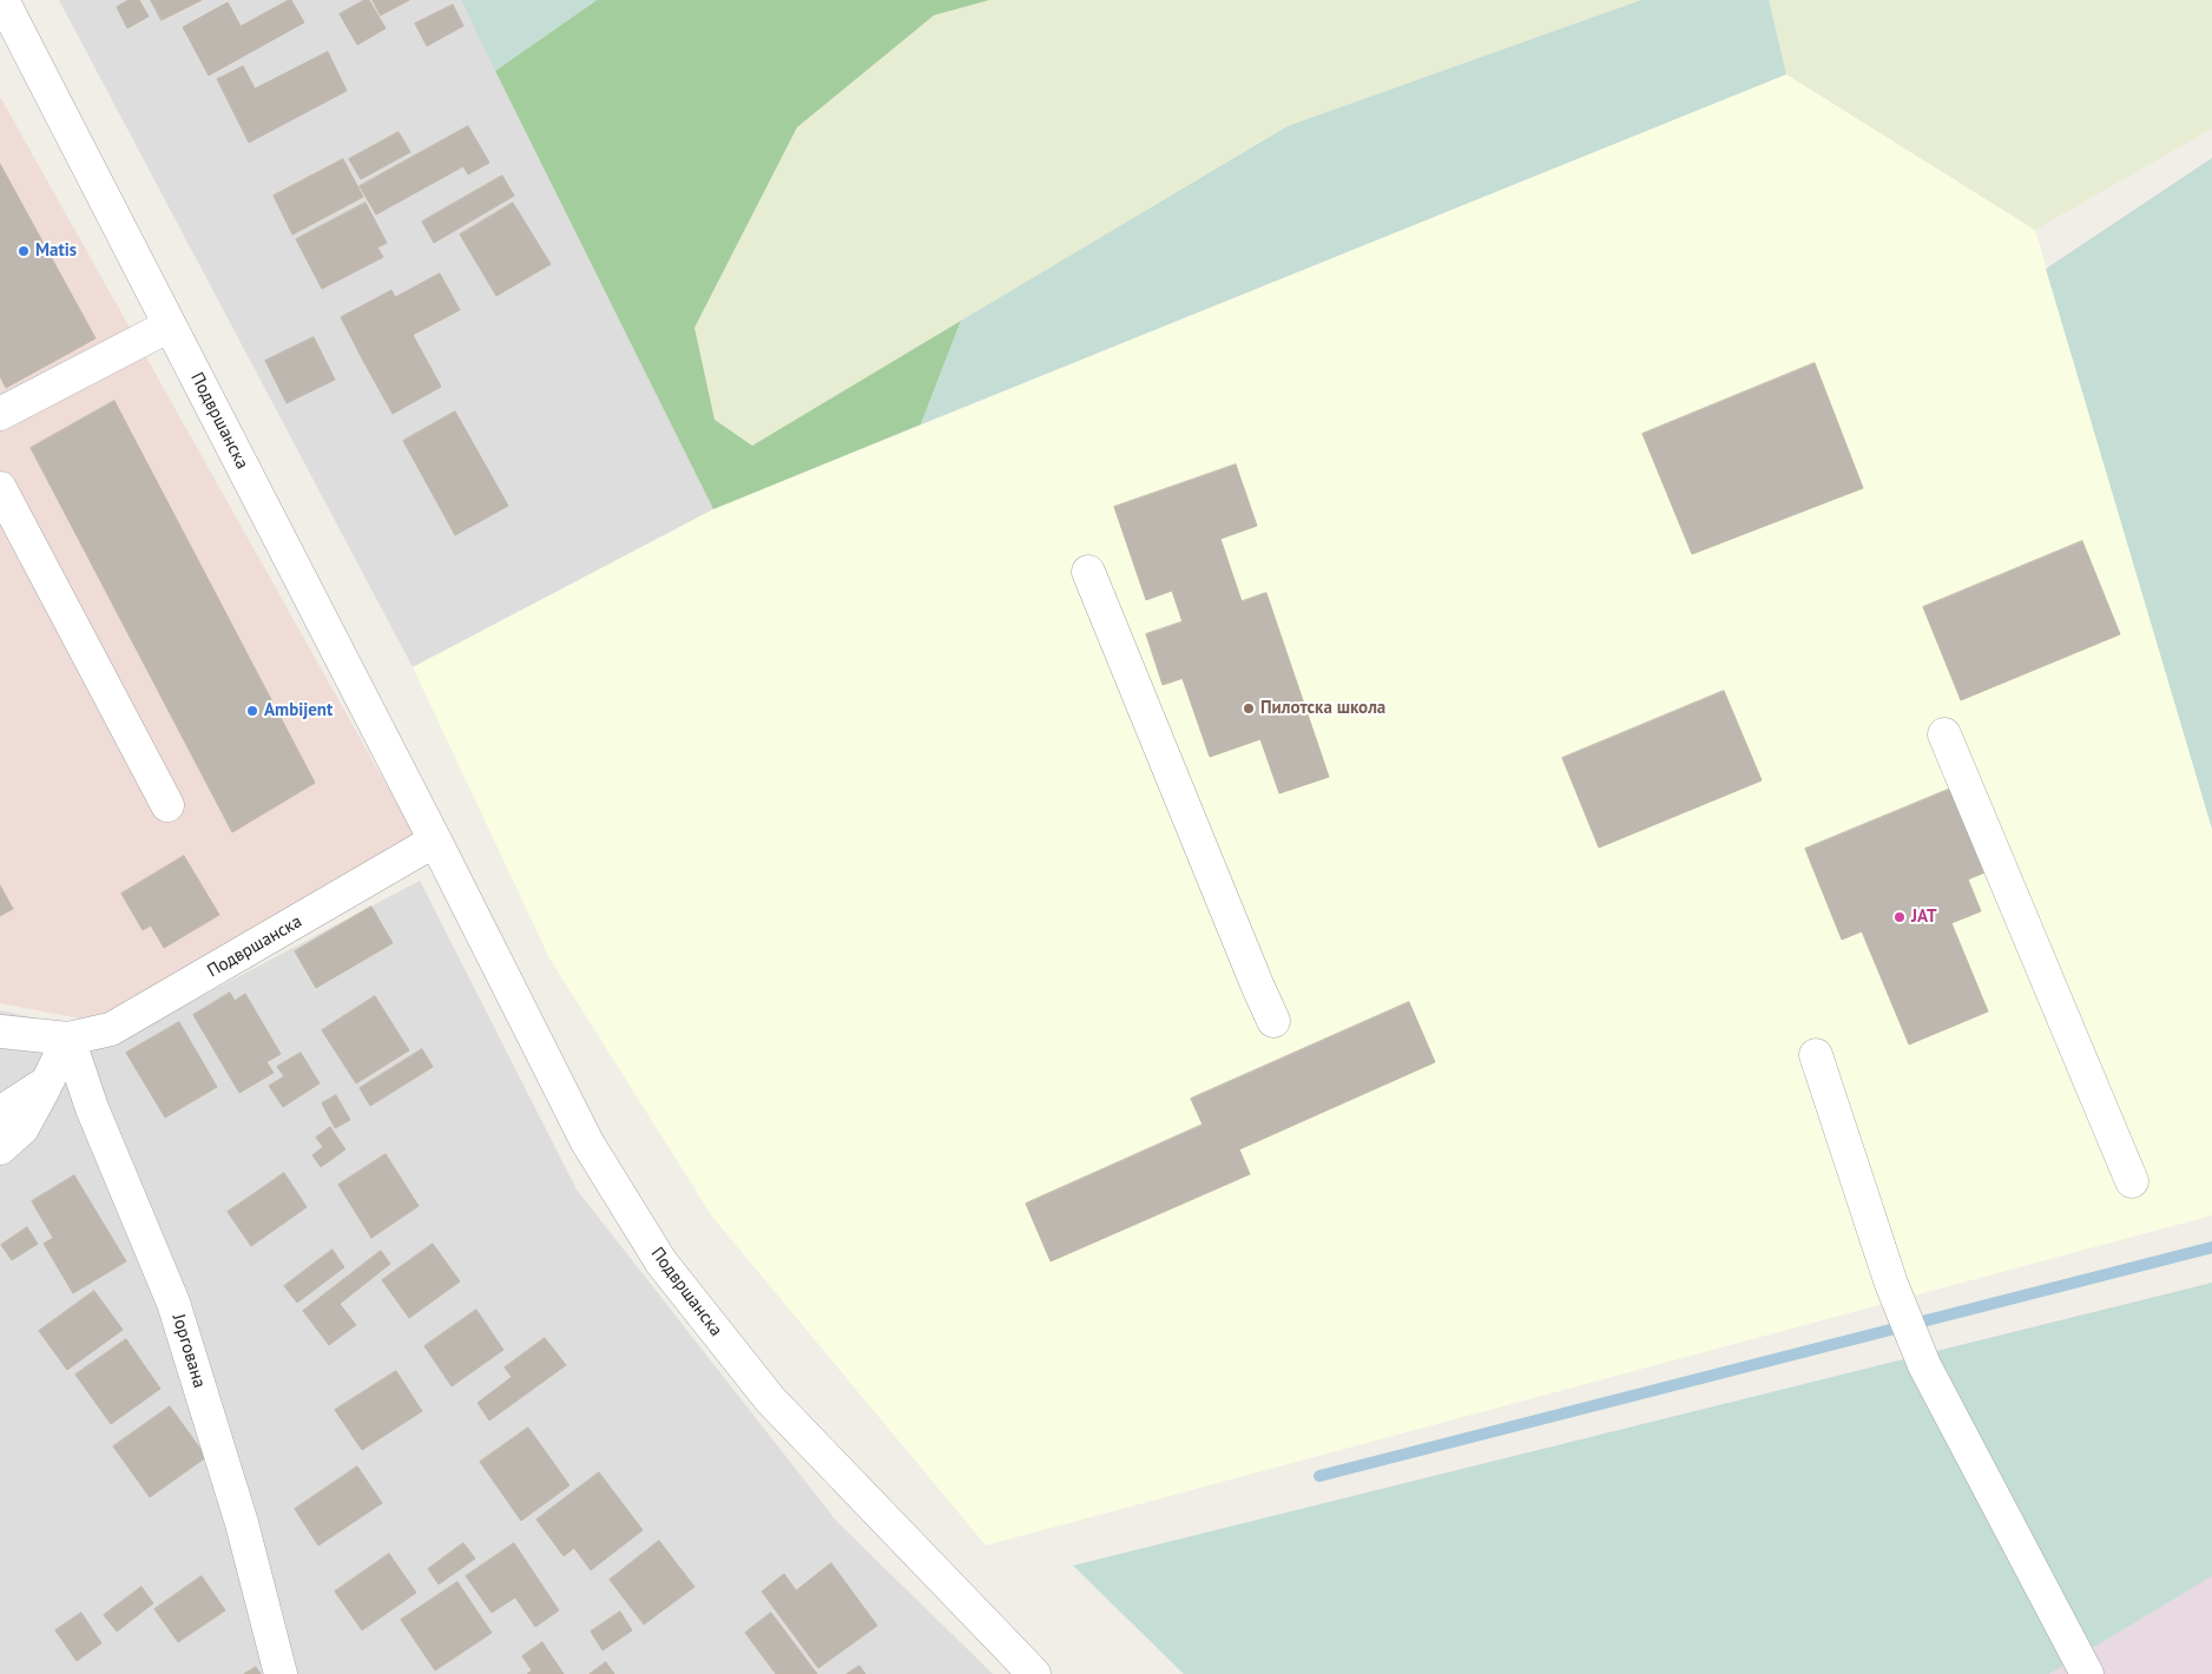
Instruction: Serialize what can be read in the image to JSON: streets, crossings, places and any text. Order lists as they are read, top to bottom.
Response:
{
  "streets": {
    "street": ["Подвршанска", "Јоргована"]
  },
  "crossings": [
    ["Подвршанска", "Јоргована"]
  ],
  "places": [
    "Matis",
    "Пилотска школа",
    "Ambijent",
    "ЈАТ"
  ]
}
